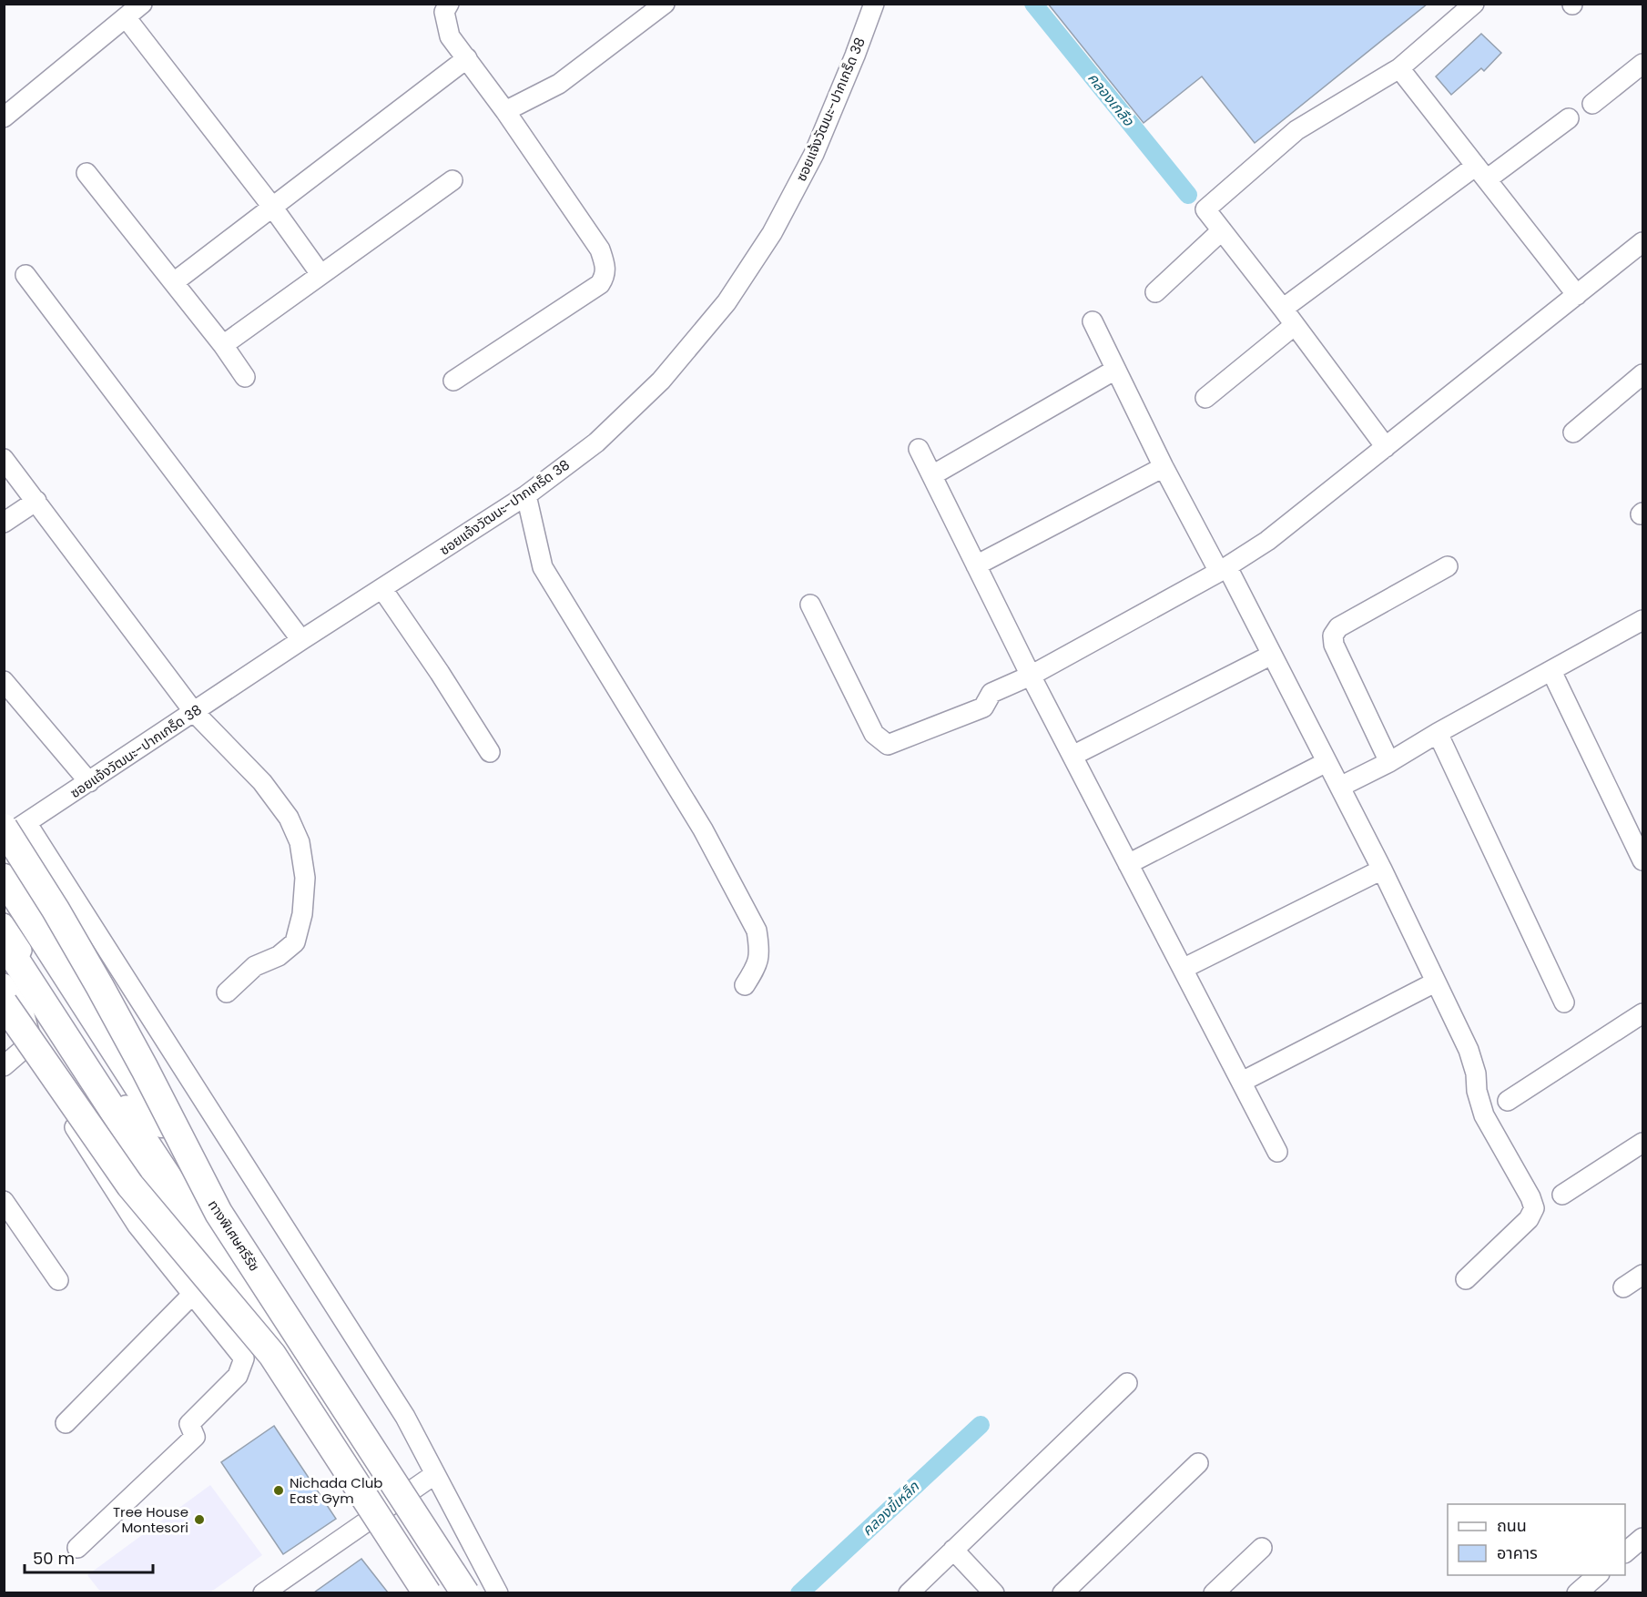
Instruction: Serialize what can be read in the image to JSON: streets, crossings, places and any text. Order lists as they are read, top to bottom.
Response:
{
  "streets": {
    "highway": ["ทางพิเศษศรีรัช"],
    "street": ["ซอยแจ้งวัฒนะ-ปากเกร็ด 38"]
  },
  "water": ["คลองเกลือ", "คลองขี้เหล็ก"],
  "places": ["Nichada Club East Gym", "Tree House Montesori"],
  "legend": ["ถนน", "อาคาร"],
  "scale_bar": "50 m"
}
